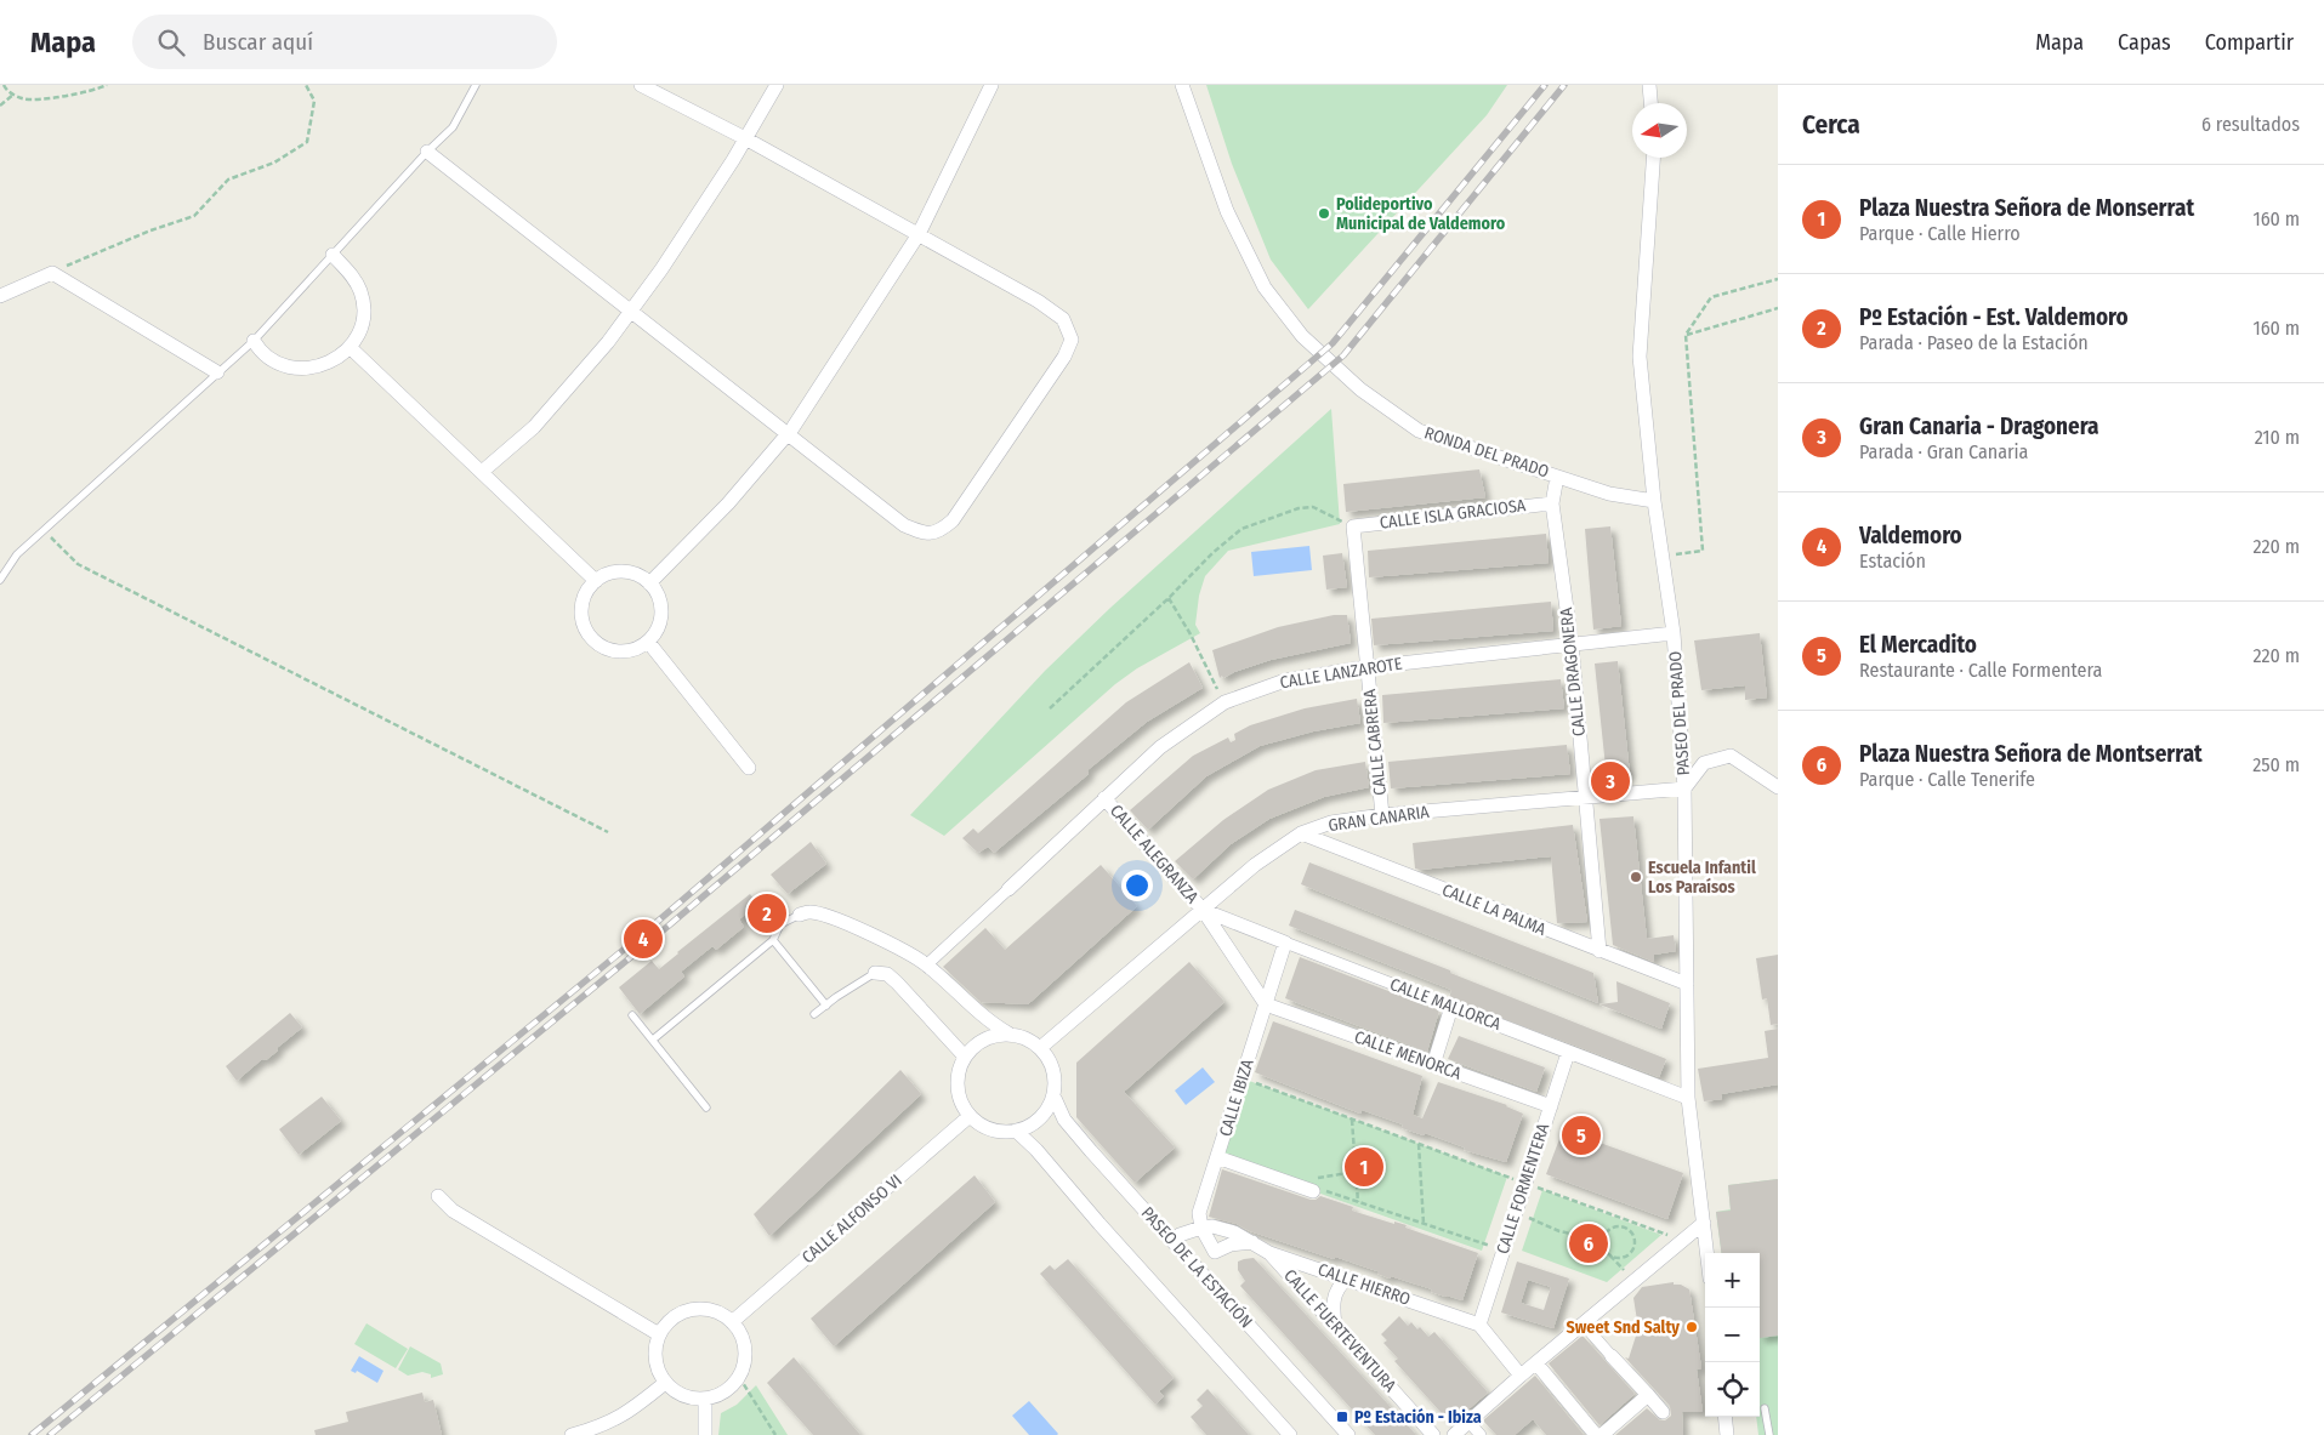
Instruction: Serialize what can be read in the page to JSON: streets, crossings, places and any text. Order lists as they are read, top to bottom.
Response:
{
  "streets": {
    "street": [
      "RONDA DEL PRADO",
      "CALLE ISLA GRACIOSA",
      "CALLE DRAGONERA",
      "CALLE LANZAROTE",
      "PASEO DEL PRADO",
      "CALLE CABRERA",
      "GRAN CANARIA",
      "CALLE ALEGRANZA",
      "CALLE LA PALMA",
      "CALLE MALLORCA",
      "CALLE MENORCA",
      "CALLE IBIZA",
      "CALLE FORMENTERA",
      "CALLE ALFONSO VI",
      "PASEO DE LA ESTACIÓN",
      "CALLE HIERRO",
      "CALLE FUERTEVENTURA"
    ]
  },
  "crossings": [
    ["RONDA DEL PRADO", "CALLE DRAGONERA"],
    ["RONDA DEL PRADO", "PASEO DEL PRADO"],
    ["CALLE ISLA GRACIOSA", "CALLE DRAGONERA"],
    ["CALLE ISLA GRACIOSA", "CALLE CABRERA"],
    ["CALLE DRAGONERA", "CALLE LANZAROTE"],
    ["CALLE DRAGONERA", "GRAN CANARIA"],
    ["CALLE DRAGONERA", "CALLE LA PALMA"],
    ["CALLE LANZAROTE", "PASEO DEL PRADO"],
    ["CALLE LANZAROTE", "CALLE CABRERA"],
    ["CALLE LANZAROTE", "CALLE ALEGRANZA"],
    ["PASEO DEL PRADO", "GRAN CANARIA"],
    ["PASEO DEL PRADO", "CALLE LA PALMA"],
    ["PASEO DEL PRADO", "CALLE MALLORCA"],
    ["CALLE CABRERA", "GRAN CANARIA"],
    ["GRAN CANARIA", "CALLE ALEGRANZA"],
    ["GRAN CANARIA", "CALLE LA PALMA"],
    ["GRAN CANARIA", "CALLE MALLORCA"],
    ["GRAN CANARIA", "CALLE ALFONSO VI"],
    ["GRAN CANARIA", "PASEO DE LA ESTACIÓN"],
    ["CALLE ALEGRANZA", "CALLE MALLORCA"],
    ["CALLE ALEGRANZA", "CALLE MENORCA"],
    ["CALLE ALEGRANZA", "CALLE IBIZA"],
    ["CALLE MALLORCA", "CALLE IBIZA"],
    ["CALLE MALLORCA", "CALLE FORMENTERA"],
    ["CALLE MENORCA", "CALLE IBIZA"],
    ["CALLE MENORCA", "CALLE FORMENTERA"],
    ["CALLE IBIZA", "CALLE HIERRO"],
    ["CALLE FORMENTERA", "CALLE HIERRO"],
    ["CALLE ALFONSO VI", "PASEO DE LA ESTACIÓN"],
    ["CALLE HIERRO", "CALLE FUERTEVENTURA"]
  ],
  "places": {
    "other": ["Polideportivo Municipal de Valdemoro", "Escuela Infantil Los Paraísos", "Sweet Snd Salty"],
    "transit": ["Pº Estación - Ibiza"]
  },
  "north": "left",
  "page": {
    "header": "Mapa",
    "search": "Buscar aquí",
    "nav": ["Mapa", "Capas", "Compartir"],
    "heading": ["Cerca", "6 resultados"],
    "list": [
      {
        "mark": "1",
        "name": "Plaza Nuestra Señora de Monserrat",
        "note": "Parque · Calle Hierro",
        "value": "160 m"
      },
      {
        "mark": "2",
        "name": "Pº Estación - Est. Valdemoro",
        "note": "Parada · Paseo de la Estación",
        "value": "160 m"
      },
      {
        "mark": "3",
        "name": "Gran Canaria - Dragonera",
        "note": "Parada · Gran Canaria",
        "value": "210 m"
      },
      {
        "mark": "4",
        "name": "Valdemoro",
        "note": "Estación",
        "value": "220 m"
      },
      {
        "mark": "5",
        "name": "El Mercadito",
        "note": "Restaurante · Calle Formentera",
        "value": "220 m"
      },
      {
        "mark": "6",
        "name": "Plaza Nuestra Señora de Montserrat",
        "note": "Parque · Calle Tenerife",
        "value": "250 m"
      }
    ],
    "pins": [
      "3",
      "2",
      "4",
      "5",
      "1",
      "6"
    ],
    "map_buttons": ["+", "−"]
  }
}
